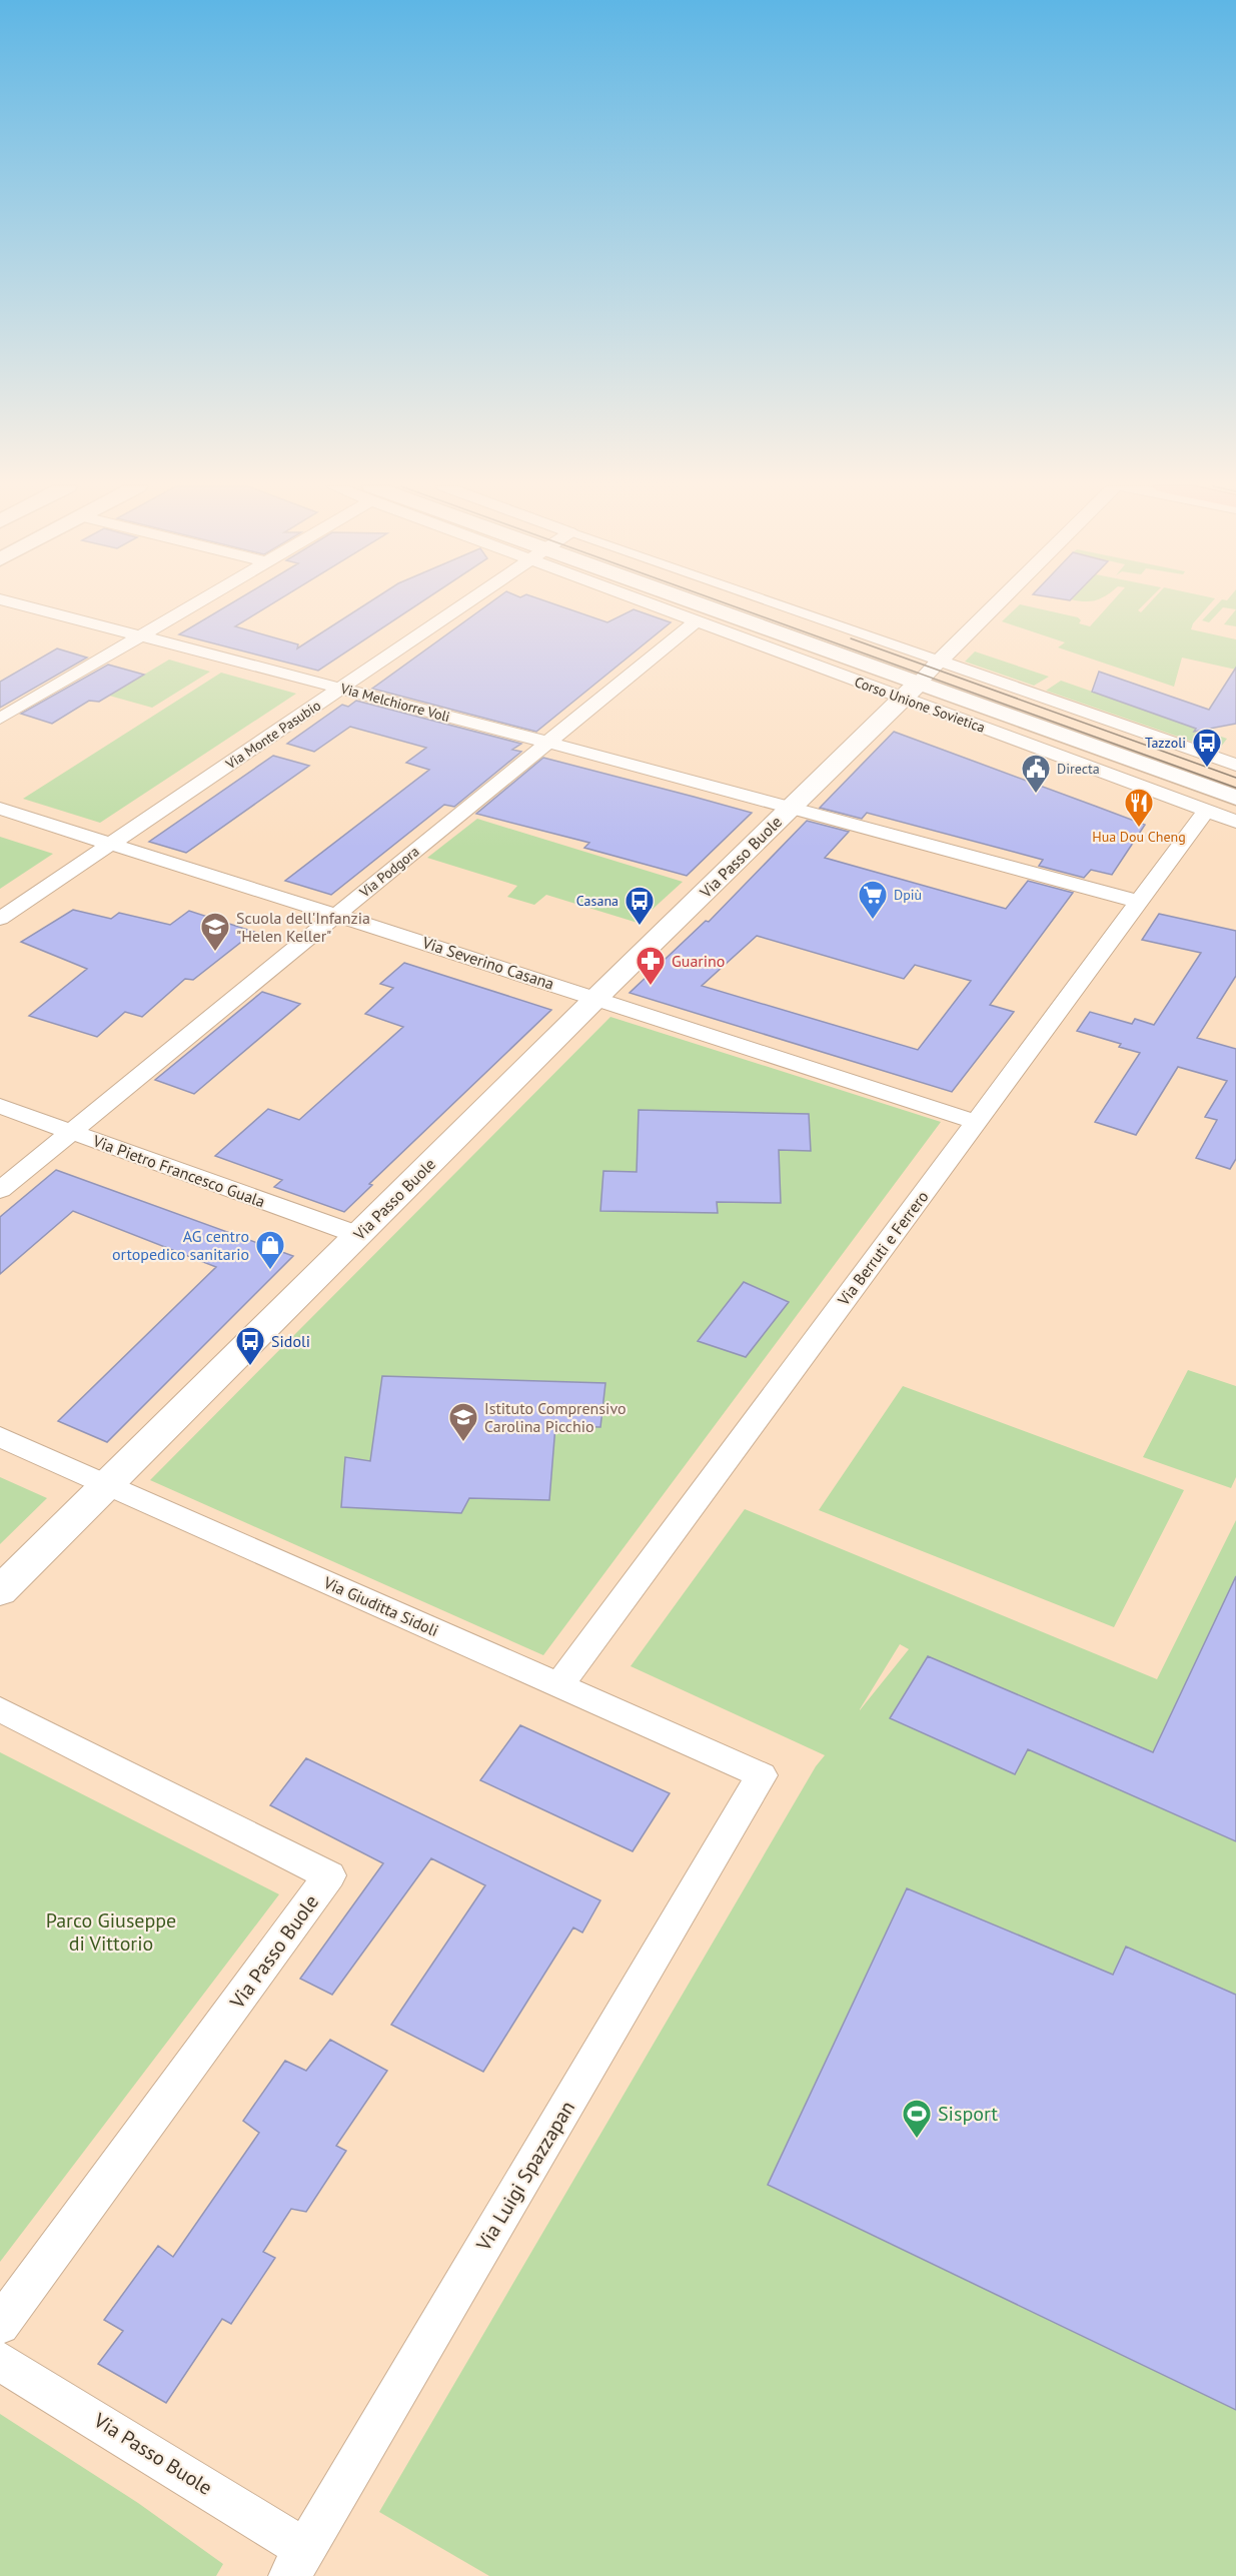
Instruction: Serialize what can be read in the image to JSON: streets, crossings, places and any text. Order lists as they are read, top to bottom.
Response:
{
  "streets": {
    "main road": ["Corso Unione Sovietica"],
    "street": [
      "Via Melchiorre Voli",
      "Via Monte Pasubio",
      "Via Passo Buole",
      "Via Podgora",
      "Via Severino Casana",
      "Via Pietro Francesco Guala",
      "Via Berruti e Ferrero",
      "Via Giuditta Sidoli",
      "Via Luigi Spazzapan"
    ]
  },
  "crossings": [
    ["Via Melchiorre Voli", "Via Monte Pasubio"],
    ["Via Melchiorre Voli", "Via Passo Buole"],
    ["Via Melchiorre Voli", "Via Podgora"],
    ["Corso Unione Sovietica", "Via Passo Buole"],
    ["Corso Unione Sovietica", "Via Podgora"],
    ["Corso Unione Sovietica", "Via Berruti e Ferrero"],
    ["Via Monte Pasubio", "Via Severino Casana"],
    ["Via Passo Buole", "Via Severino Casana"],
    ["Via Passo Buole", "Via Pietro Francesco Guala"],
    ["Via Passo Buole", "Via Berruti e Ferrero"],
    ["Via Passo Buole", "Via Giuditta Sidoli"],
    ["Via Passo Buole", "Via Luigi Spazzapan"],
    ["Via Podgora", "Via Severino Casana"],
    ["Via Podgora", "Via Pietro Francesco Guala"],
    ["Via Severino Casana", "Via Berruti e Ferrero"],
    ["Via Berruti e Ferrero", "Via Giuditta Sidoli"],
    ["Via Giuditta Sidoli", "Via Luigi Spazzapan"]
  ],
  "parks": ["Parco Giuseppe di Vittorio"],
  "places": {
    "bus stop": ["Tazzoli", "Casana", "Sidoli"],
    "public building": ["Directa"],
    "restaurant": ["Hua Dou Cheng"],
    "supermarket": ["Dpiù"],
    "school or university": ["Scuola dell'Infanzia \"Helen Keller\"", "Istituto Comprensivo Carolina Picchio"],
    "pharmacy": ["Guarino"],
    "shop": ["AG centro ortopedico sanitario"],
    "sports": ["Sisport"]
  }
}
